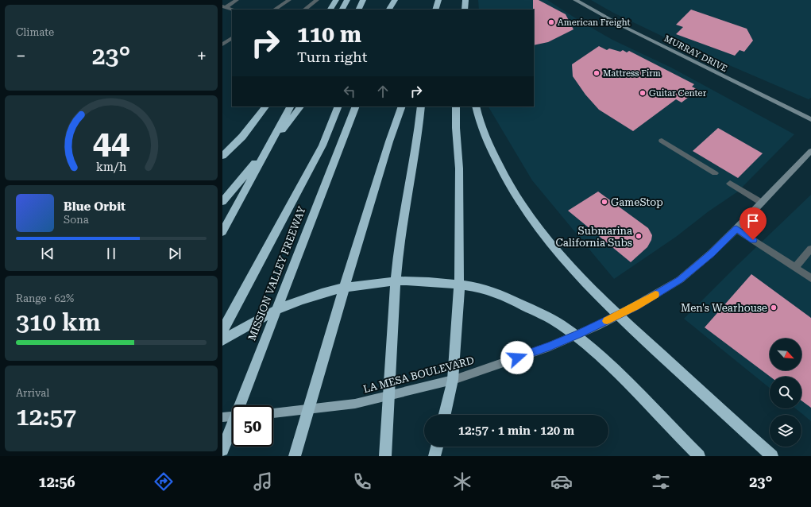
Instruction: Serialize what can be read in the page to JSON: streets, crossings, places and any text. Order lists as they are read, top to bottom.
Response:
{
  "streets": {
    "highway": ["MISSION VALLEY FREEWAY"],
    "main road": ["MURRAY DRIVE", "LA MESA BOULEVARD"]
  },
  "places": [
    "American Freight",
    "Mattress Firm",
    "Guitar Center",
    "GameStop",
    "Submarina California Subs",
    "Men's Wearhouse"
  ],
  "north": "bottom right",
  "page": {
    "tile": [
      "Climate",
      ["Range · 62%", "310 km"],
      ["Arrival", "12:57"]
    ],
    "turn": ["110 m", "Turn right"],
    "heat": ["−", "23°", "+"],
    "song": ["Blue Orbit", "Sona"],
    "limit": "50",
    "trip": "12:57 · 1 min · 120 m",
    "tabs": ["12:56", "23°"],
    "gauge": ["44", "km/h"]
  }
}
